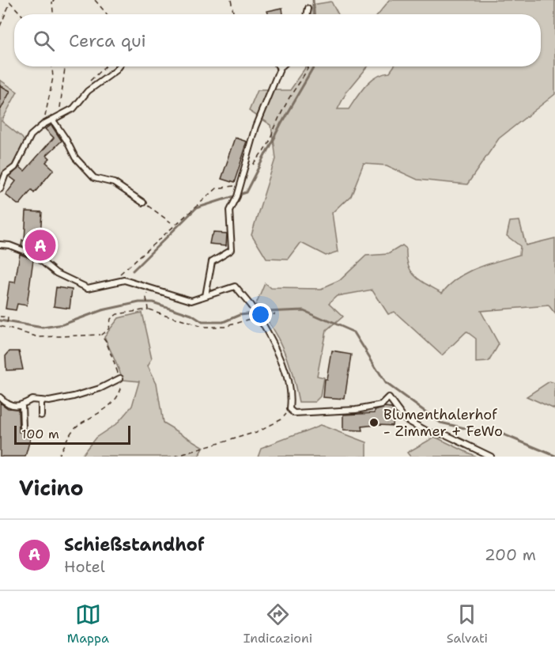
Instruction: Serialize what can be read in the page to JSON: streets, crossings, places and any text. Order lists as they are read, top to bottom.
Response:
{
  "places": ["Blumenthalerhof - Zimmer + FeWo"],
  "scale_bar": "100 m",
  "page": {
    "search": "Cerca qui",
    "pins": "A",
    "scale": "100 m",
    "heading": "Vicino",
    "list": [
      {
        "mark": "A",
        "name": "Schießstandhof",
        "note": "Hotel",
        "value": "200 m"
      }
    ],
    "nav": ["Mappa", "Indicazioni", "Salvati"]
  }
}
